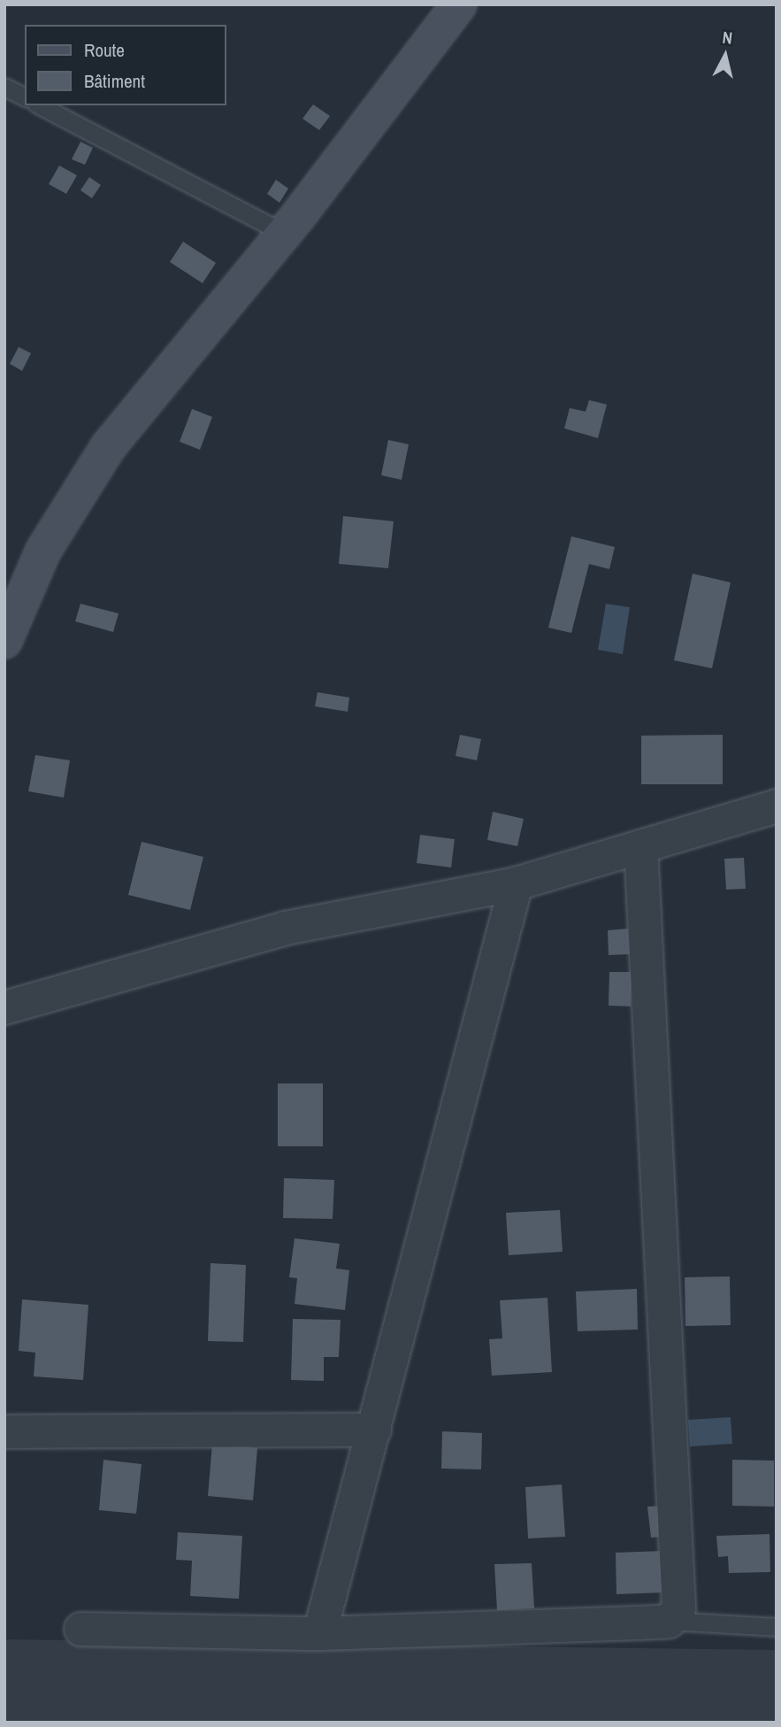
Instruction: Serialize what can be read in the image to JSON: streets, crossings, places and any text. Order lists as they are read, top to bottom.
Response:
{
  "legend": ["Route", "Bâtiment"],
  "north": "top"
}
